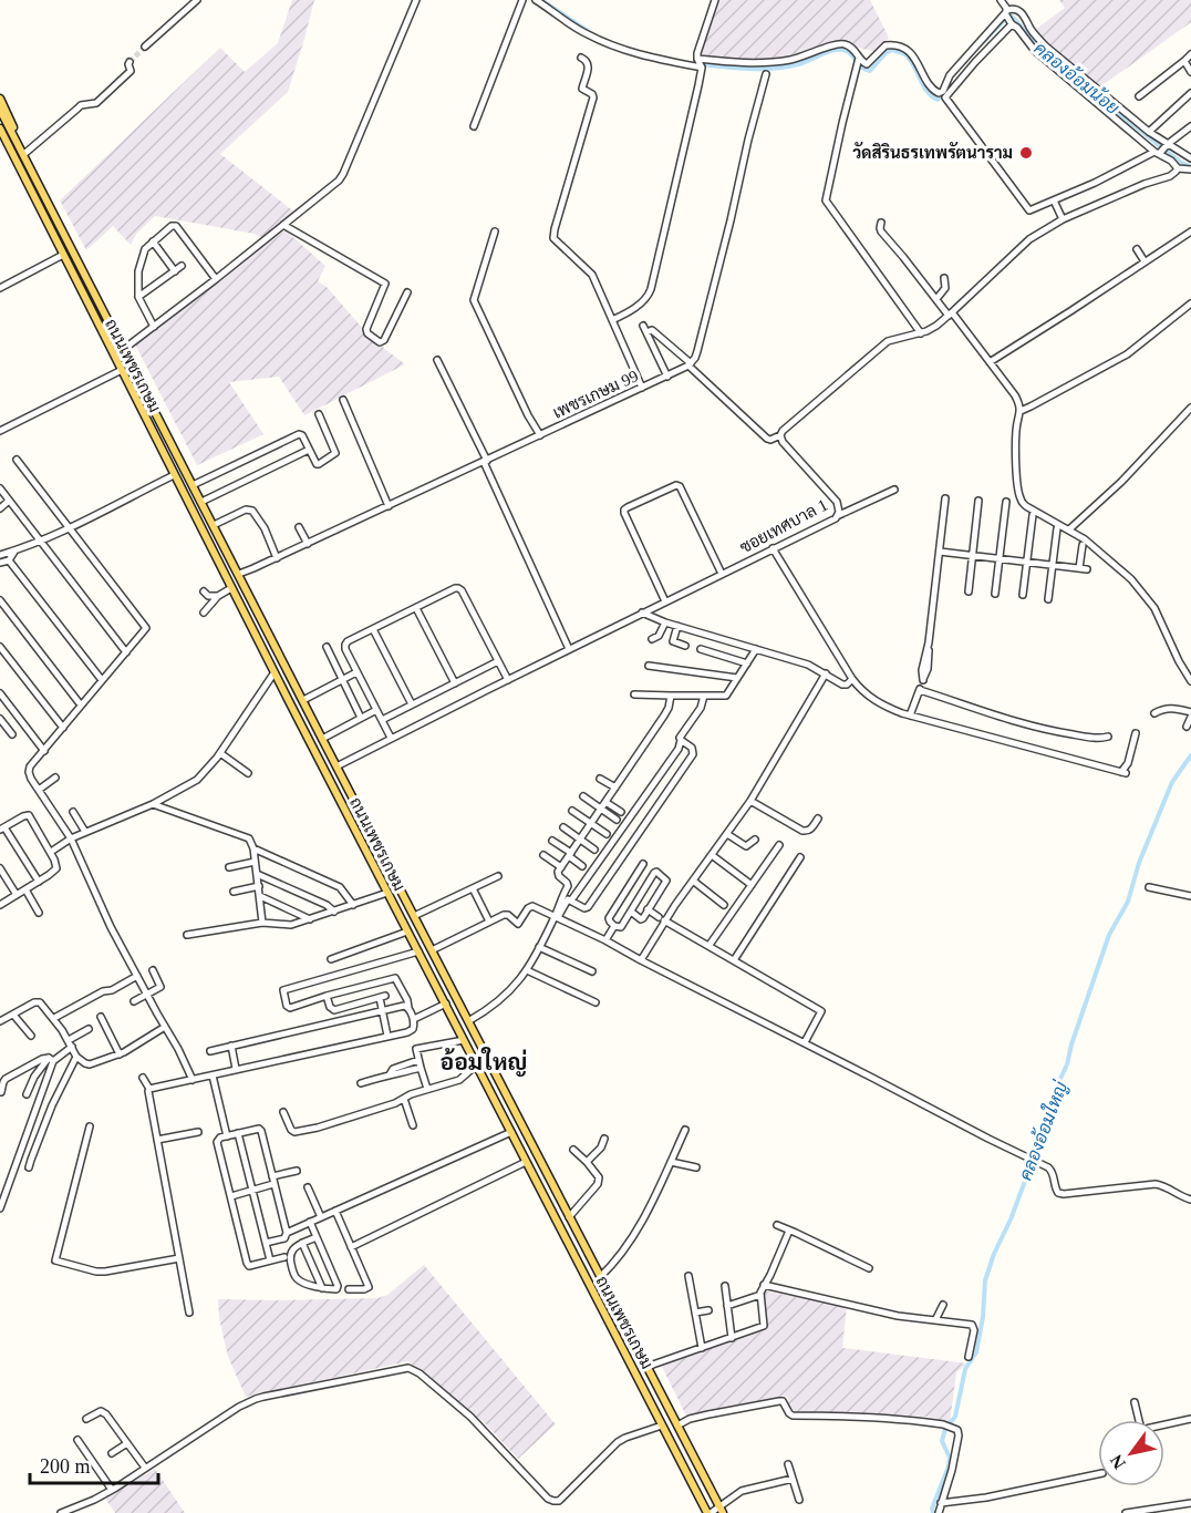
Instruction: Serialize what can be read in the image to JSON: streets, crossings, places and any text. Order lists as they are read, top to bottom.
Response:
{
  "streets": {
    "main road": ["ถนนเพชรเกษม"],
    "street": ["เพชรเกษม 99", "ซอยเทศบาล 1"]
  },
  "crossings": [
    ["ถนนเพชรเกษม", "เพชรเกษม 99"],
    ["ถนนเพชรเกษม", "ซอยเทศบาล 1"]
  ],
  "districts": ["อ้อมใหญ่"],
  "water": ["คลองอ้อมน้อย", "คลองอ้อมใหญ่"],
  "places": ["วัดสิรินธรเทพรัตนาราม"],
  "scale_bar": "200 m",
  "north": "bottom left"
}
